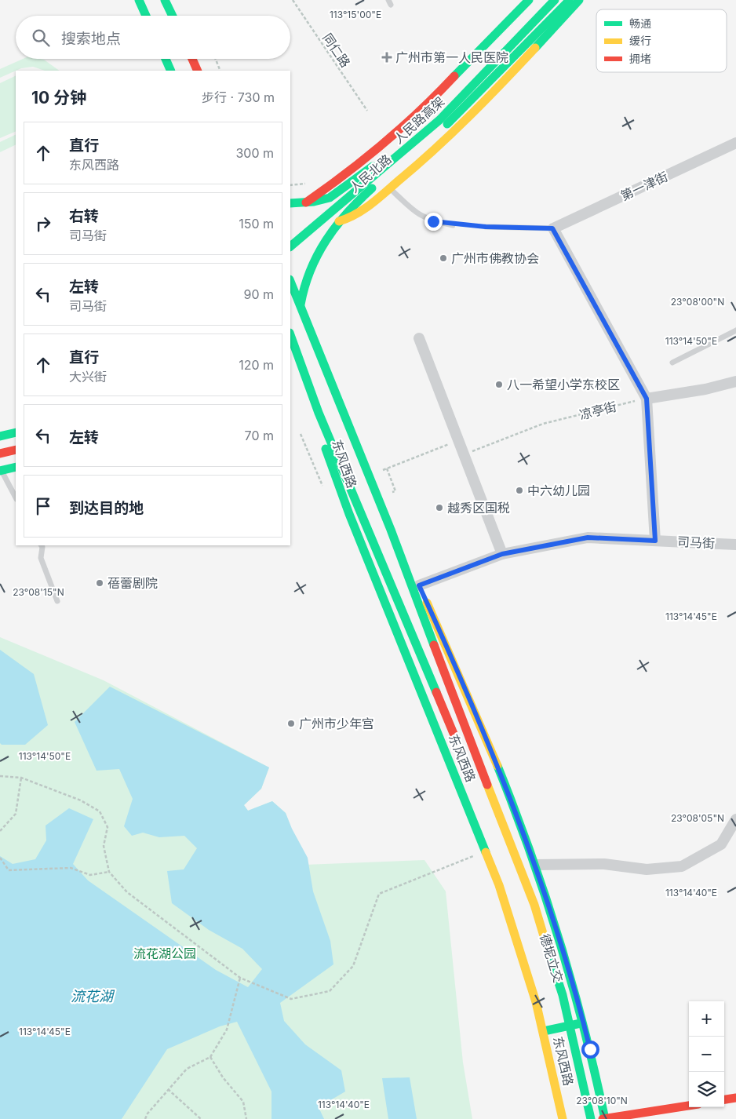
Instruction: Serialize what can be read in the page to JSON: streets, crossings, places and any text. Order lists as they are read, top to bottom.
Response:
{
  "streets": {
    "main road": [
      "人民路高架",
      "人民北路",
      "东风西路",
      "德坭立交"
    ],
    "street": ["第一津街", "司马街"],
    "path": ["同仁路", "凉亭街"]
  },
  "crossings": [
    ["人民北路", "东风西路"],
    ["东风西路", "司马街"],
    ["东风西路", "德坭立交"]
  ],
  "water": ["流花湖"],
  "parks": ["流花湖公园"],
  "places": {
    "health": ["广州市第一人民医院"],
    "other": [
      "广州市佛教协会",
      "八一希望小学东校区",
      "中六幼儿园",
      "越秀区国税",
      "蓓蕾剧院",
      "广州市少年宫"
    ]
  },
  "legend": ["畅通", "缓行", "拥堵"],
  "page": {
    "search": "搜索地点",
    "heading": ["10 分钟", "步行 · 730 m"],
    "list": [
      ["直行", "东风西路", "300 m"],
      ["右转", "司马街", "150 m"],
      ["左转", "司马街", "90 m"],
      ["直行", "大兴街", "120 m"],
      ["左转", "70 m"],
      "到达目的地"
    ],
    "map_buttons": ["+", "−"]
  },
  "coordinates": [
    "113°15'00\"E",
    "23°08'00\"N",
    "113°14'50\"E",
    "23°08'15\"N",
    "113°14'45\"E",
    "23°08'05\"N",
    "113°14'40\"E",
    "23°08'10\"N"
  ]
}
